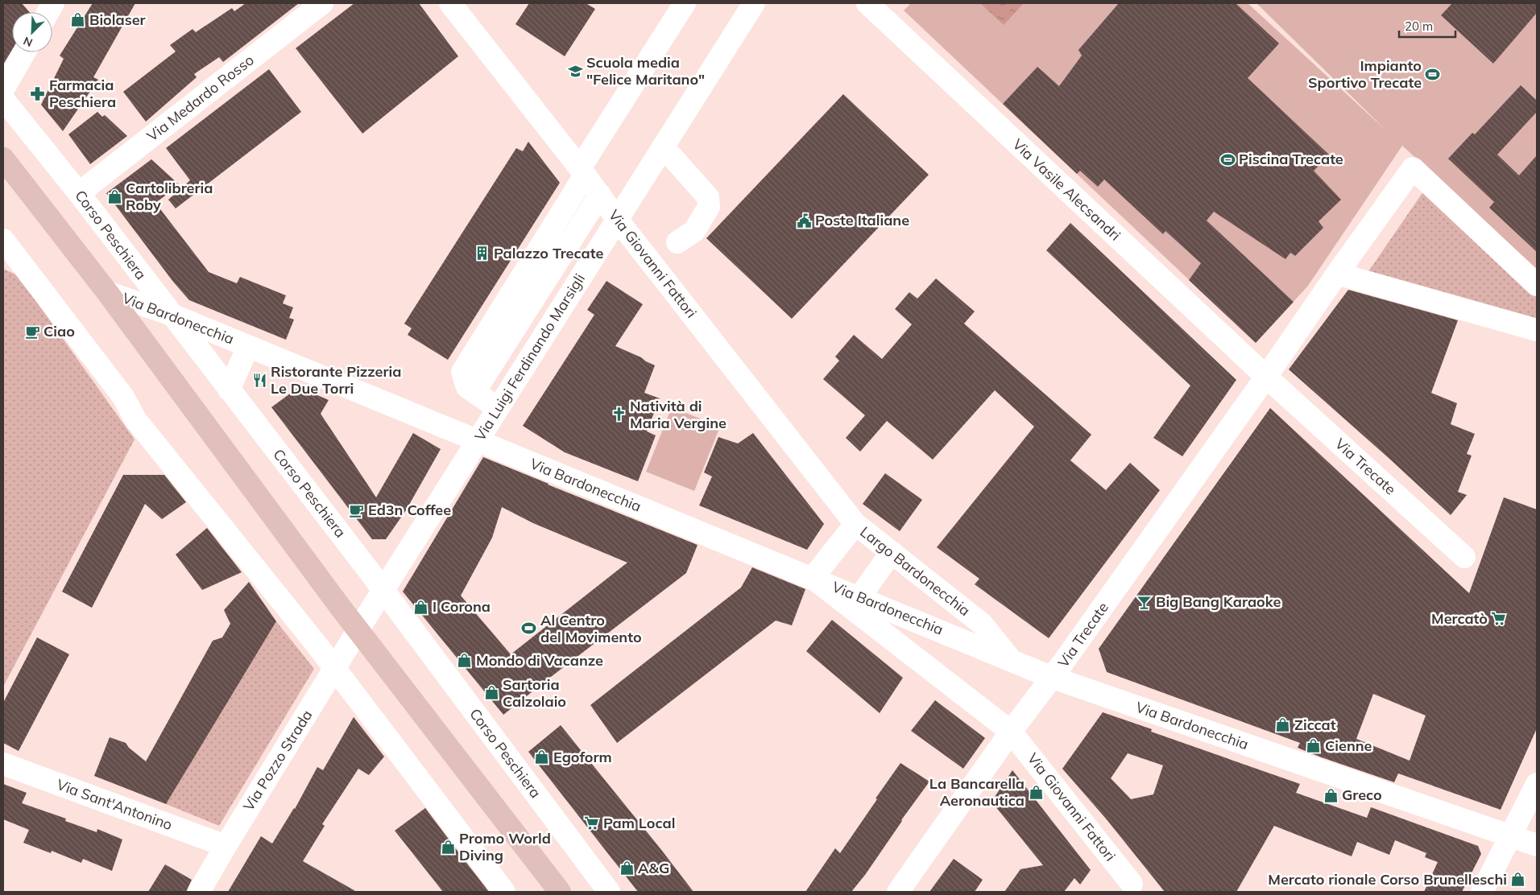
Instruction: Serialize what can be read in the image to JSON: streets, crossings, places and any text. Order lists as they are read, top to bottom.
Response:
{
  "streets": {
    "street": [
      "Via Medardo Rosso",
      "Via Vasile Alecsandri",
      "Corso Peschiera",
      "Via Giovanni Fattori",
      "Via Bardonecchia",
      "Via Luigi Ferdinando Marsigli",
      "Via Trecate",
      "Largo Bardonecchia",
      "Via Pozzo Strada",
      "Via Sant'Antonino"
    ]
  },
  "crossings": [
    ["Via Medardo Rosso", "Corso Peschiera"],
    ["Via Vasile Alecsandri", "Via Trecate"],
    ["Corso Peschiera", "Via Bardonecchia"],
    ["Corso Peschiera", "Via Luigi Ferdinando Marsigli"],
    ["Via Giovanni Fattori", "Via Luigi Ferdinando Marsigli"],
    ["Via Giovanni Fattori", "Via Trecate"],
    ["Via Giovanni Fattori", "Largo Bardonecchia"],
    ["Via Bardonecchia", "Via Luigi Ferdinando Marsigli"],
    ["Via Bardonecchia", "Via Trecate"],
    ["Via Bardonecchia", "Largo Bardonecchia"],
    ["Via Luigi Ferdinando Marsigli", "Via Pozzo Strada"],
    ["Via Pozzo Strada", "Via Sant'Antonino"]
  ],
  "places": {
    "shop": [
      "Biolaser",
      "Cartolibreria Roby",
      "I Corona",
      "Mondo di Vacanze",
      "Sartoria Calzolaio",
      "Ziccat",
      "Cienne",
      "Egoform",
      "La Bancarella Aeronautica",
      "Greco",
      "Promo World Diving",
      "A&G",
      "Mercato rionale Corso Brunelleschi"
    ],
    "school or university": ["Scuola media \"Felice Maritano\""],
    "sports": ["Impianto Sportivo Trecate", "Piscina Trecate", "Al Centro del Movimento"],
    "pharmacy": ["Farmacia Peschiera"],
    "public building": ["Poste Italiane"],
    "building": ["Palazzo Trecate"],
    "cafe": ["Ciao", "Ed3n Coffee"],
    "restaurant": ["Ristorante Pizzeria Le Due Torri"],
    "church": ["Natività di Maria Vergine"],
    "bar": ["Big Bang Karaoke"],
    "supermarket": ["Mercatò", "Pam Local"]
  },
  "scale_bar": "20 m",
  "north": "bottom left"
}
